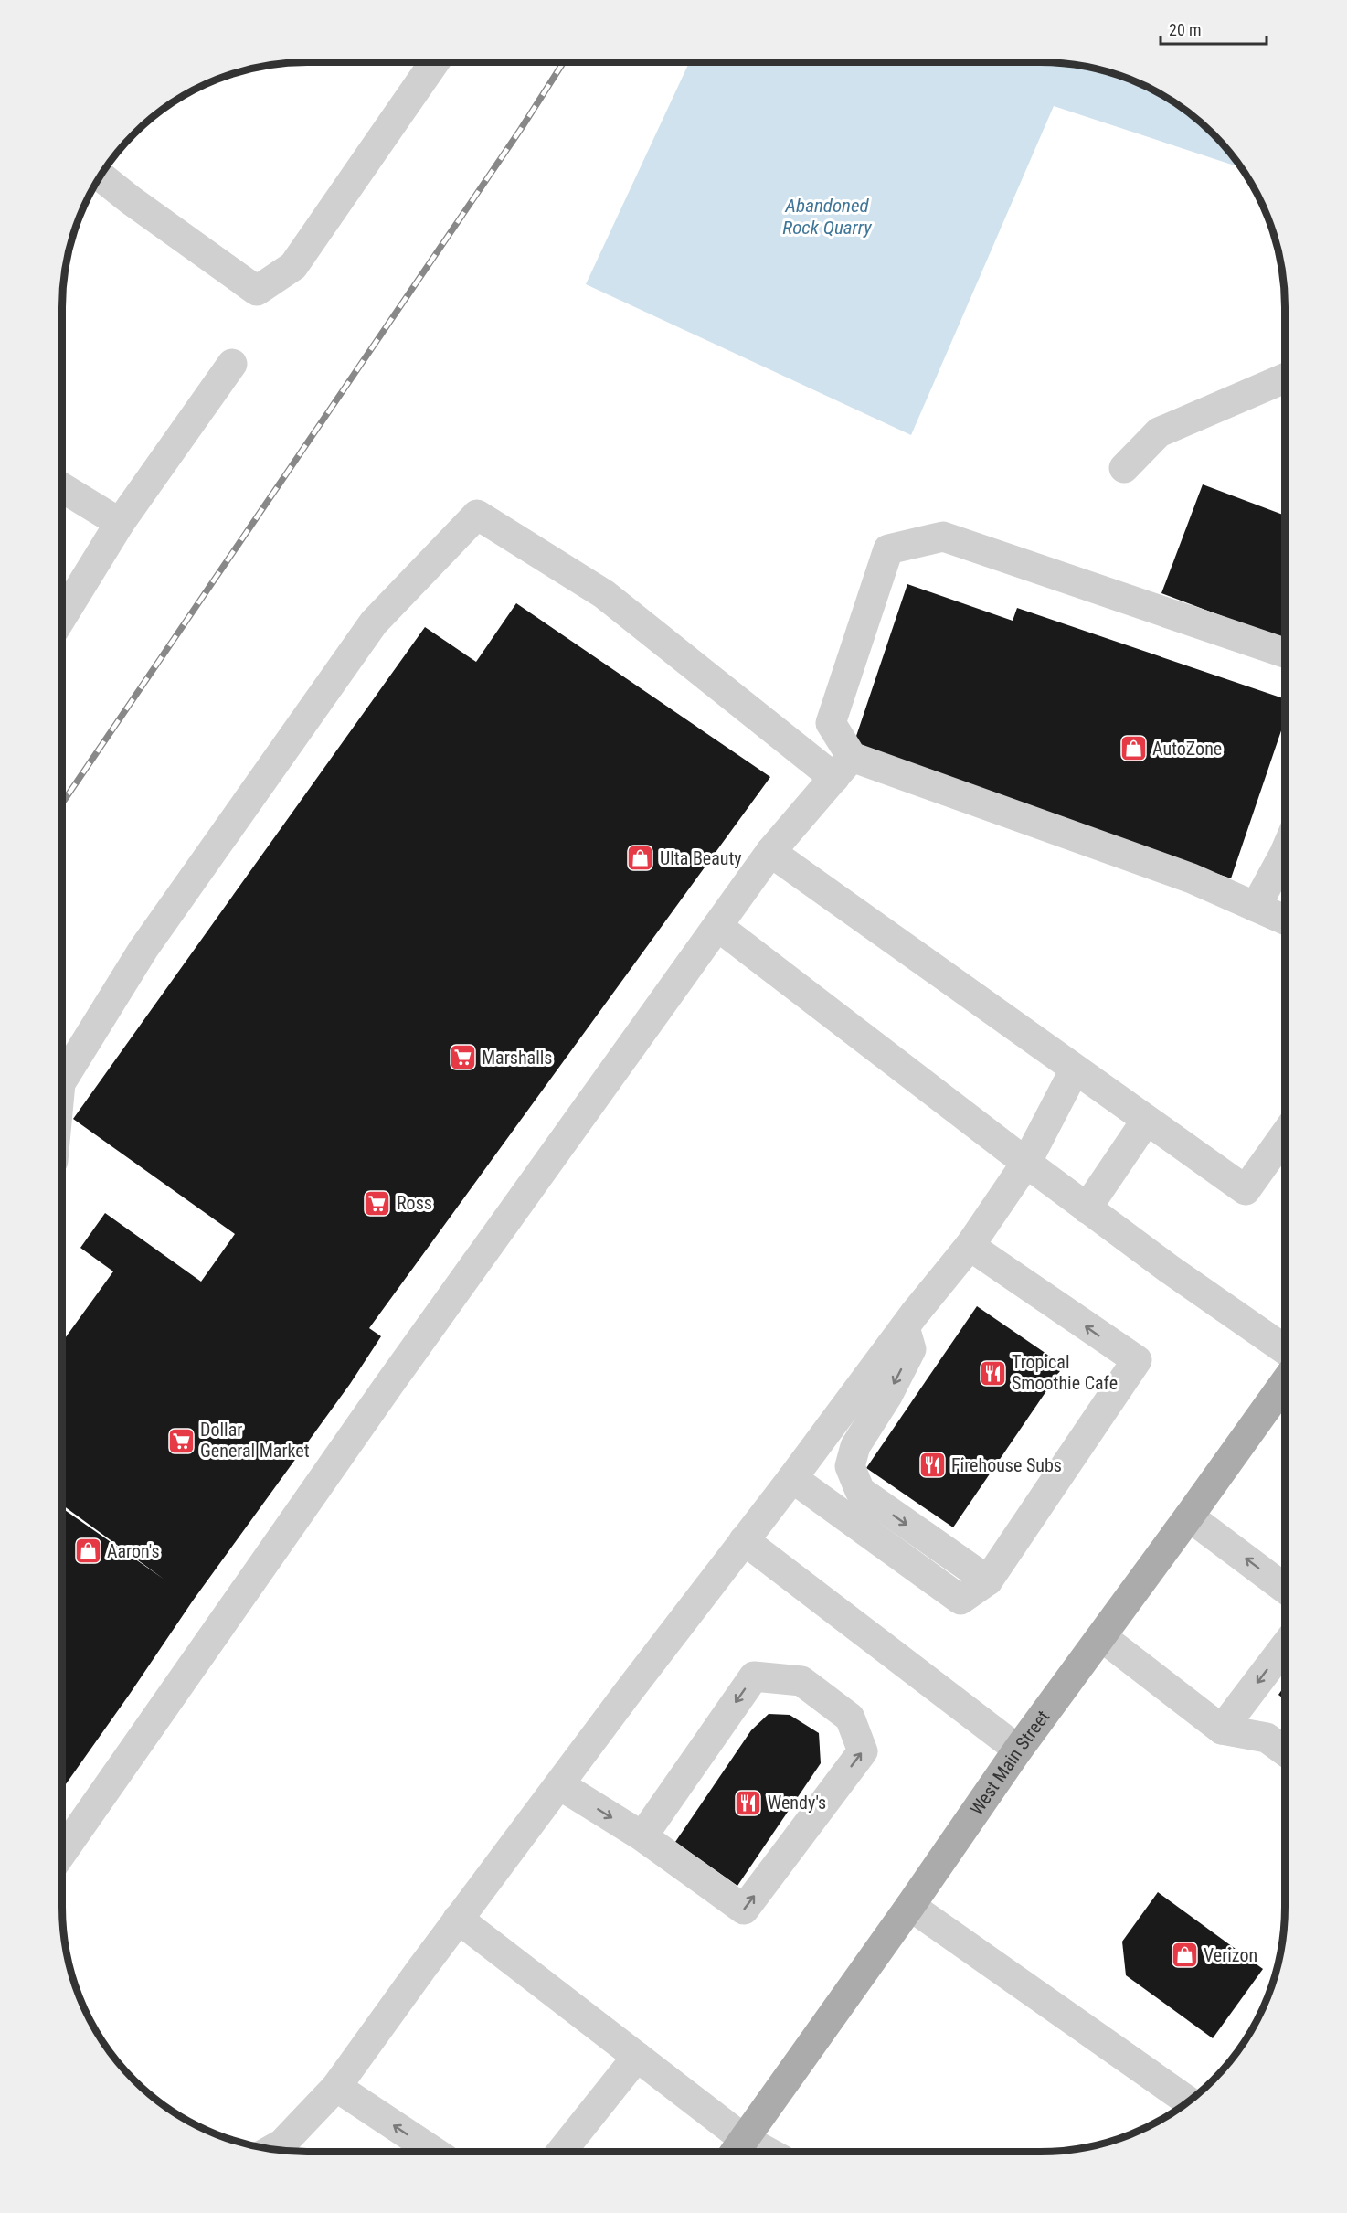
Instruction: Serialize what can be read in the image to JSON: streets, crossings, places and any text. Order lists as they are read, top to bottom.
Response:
{
  "streets": {
    "main road": ["West Main Street"]
  },
  "water": ["Abandoned Rock Quarry"],
  "places": {
    "shop": [
      "AutoZone",
      "Ulta Beauty",
      "Aaron's",
      "Verizon"
    ],
    "supermarket": ["Marshalls", "Ross", "Dollar General Market"],
    "restaurant": ["Tropical Smoothie Cafe", "Firehouse Subs", "Wendy's"]
  },
  "scale_bar": "20 m"
}
